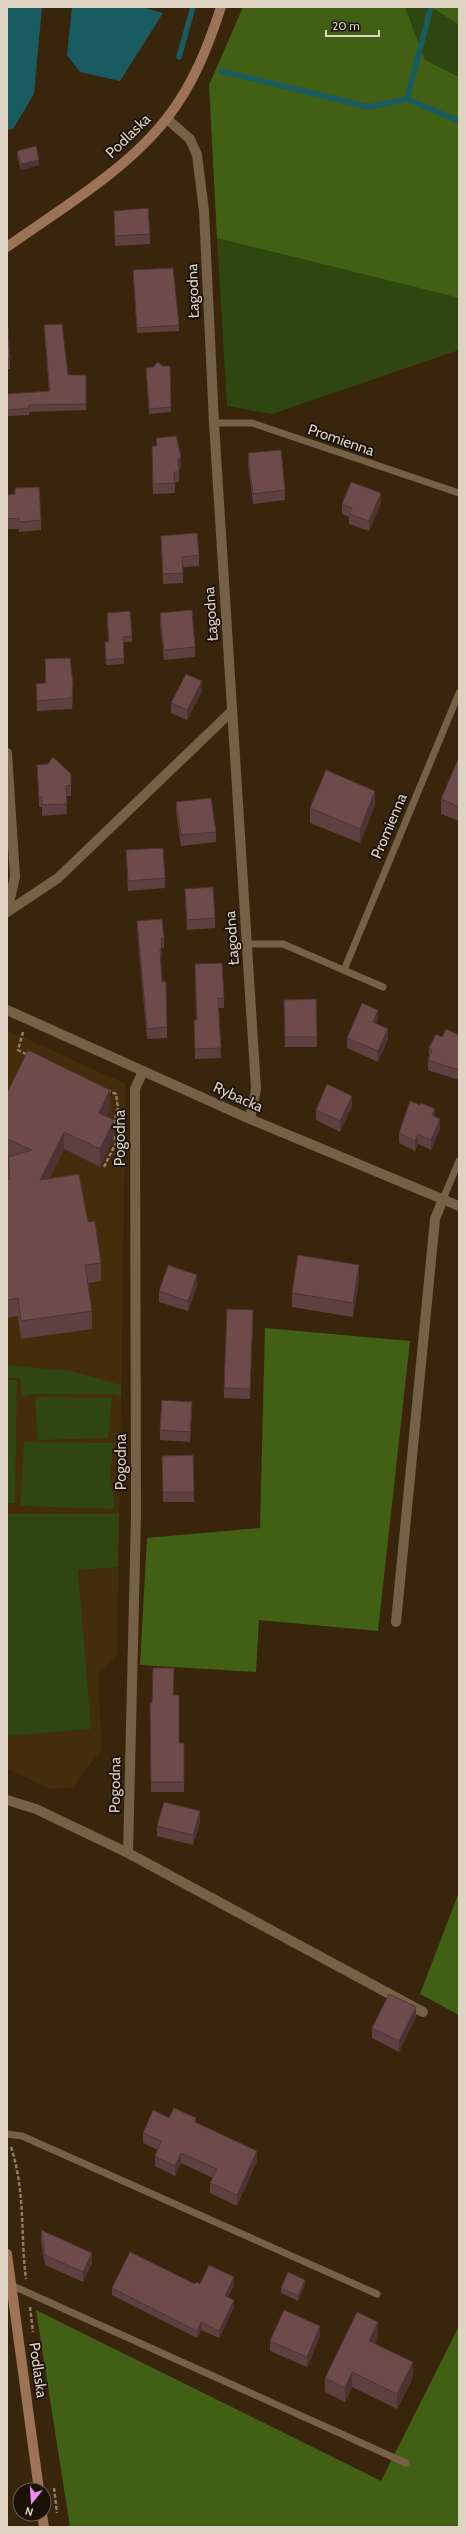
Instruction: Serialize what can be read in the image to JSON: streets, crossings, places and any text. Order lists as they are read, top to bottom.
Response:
{
  "streets": {
    "street": [
      "Podlaska",
      "Łagodna",
      "Rybacka",
      "Pogodna"
    ],
    "lane": ["Promienna"]
  },
  "crossings": [
    ["Podlaska", "Łagodna"],
    ["Łagodna", "Promienna"],
    ["Łagodna", "Rybacka"],
    ["Rybacka", "Pogodna"]
  ],
  "scale_bar": "20 m",
  "north": "bottom"
}
